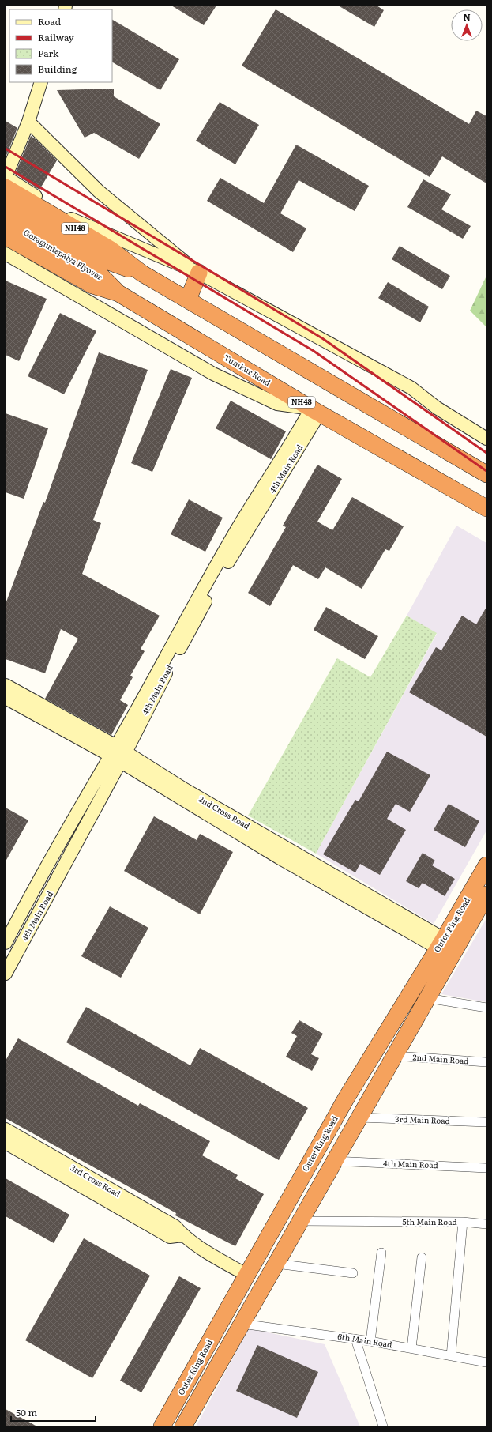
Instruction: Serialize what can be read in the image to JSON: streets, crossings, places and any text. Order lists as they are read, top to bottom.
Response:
{
  "streets": {
    "highway": [
      "NH48",
      "Goraguntepalya Flyover",
      "Tumkur Road",
      "Outer Ring Road"
    ],
    "street": [
      "4th Main Road",
      "2nd Cross Road",
      "2nd Main Road",
      "3rd Main Road",
      "3rd Cross Road",
      "5th Main Road",
      "6th Main Road"
    ]
  },
  "crossings": [
    ["NH48", "Goraguntepalya Flyover"],
    ["Goraguntepalya Flyover", "Tumkur Road"],
    ["Tumkur Road", "4th Main Road"],
    ["4th Main Road", "2nd Cross Road"],
    ["4th Main Road", "Outer Ring Road"],
    ["2nd Cross Road", "Outer Ring Road"],
    ["Outer Ring Road", "2nd Main Road"],
    ["Outer Ring Road", "3rd Main Road"],
    ["Outer Ring Road", "3rd Cross Road"],
    ["Outer Ring Road", "5th Main Road"],
    ["Outer Ring Road", "6th Main Road"],
    ["5th Main Road", "6th Main Road"]
  ],
  "legend": [
    "Road",
    "Railway",
    "Park",
    "Building"
  ],
  "scale_bar": "50 m",
  "north": "top"
}
